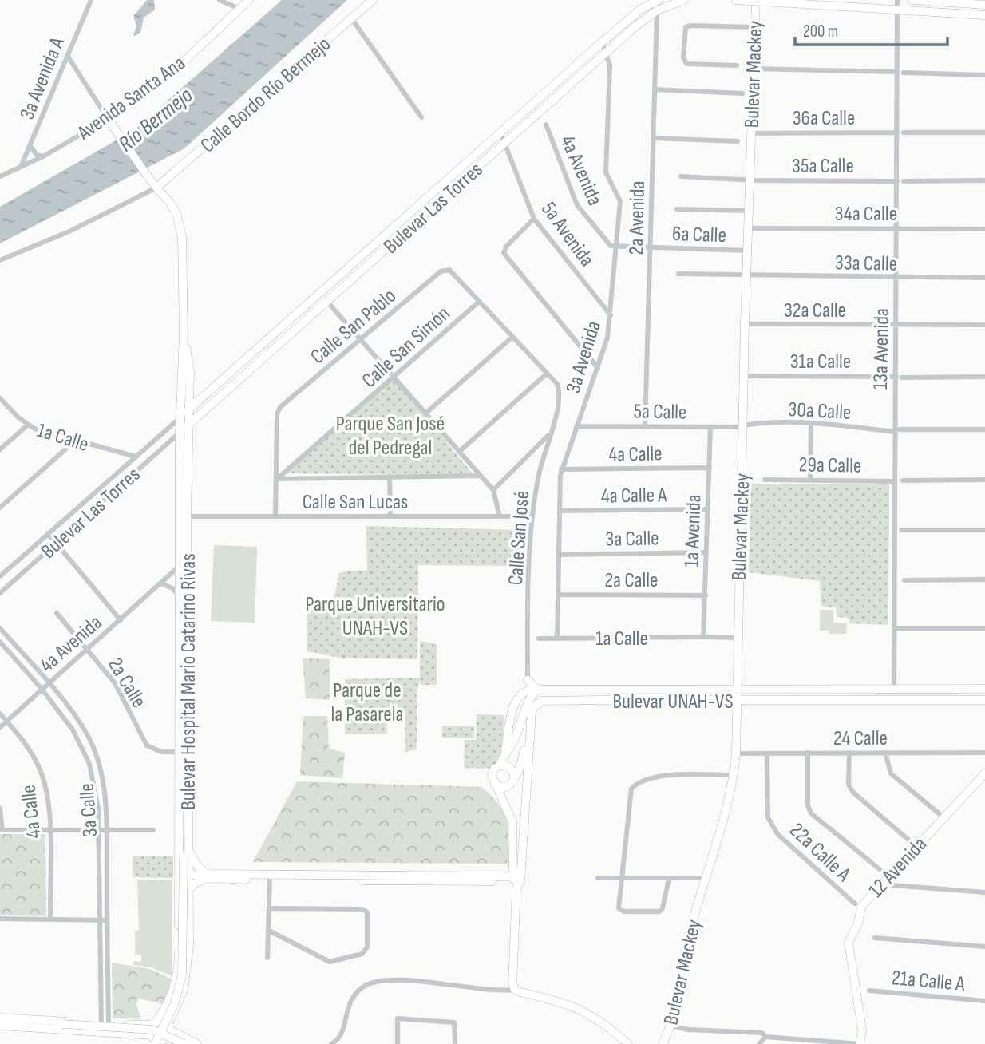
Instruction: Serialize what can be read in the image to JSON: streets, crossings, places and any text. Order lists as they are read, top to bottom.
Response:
{
  "streets": {
    "main road": [
      "Bulevar Mackey",
      "Calle Bordo Río Bermejo",
      "Avenida Santa Ana",
      "Bulevar Las Torres",
      "Bulevar Hospital Mario Catarino Rivas",
      "Bulevar UNAH-VS",
      "12 Avenida"
    ],
    "street": [
      "3a Avenida A",
      "36a Calle",
      "35a Calle",
      "4a Avenida",
      "34a Calle",
      "2a Avenida",
      "5a Avenida",
      "6a Calle",
      "33a Calle",
      "32a Calle",
      "Calle San Pablo",
      "Calle San Simón",
      "13a Avenida",
      "3a Avenida",
      "31a Calle",
      "30a Calle",
      "5a Calle",
      "1a Calle",
      "4a Calle",
      "29a Calle",
      "4a Calle A",
      "Calle San Lucas",
      "1a Avenida",
      "Calle San José",
      "3a Calle",
      "2a Calle",
      "24 Calle",
      "22a Calle A",
      "21a Calle A"
    ]
  },
  "crossings": [
    ["Bulevar Mackey", "36a Calle"],
    ["Bulevar Mackey", "35a Calle"],
    ["Bulevar Mackey", "34a Calle"],
    ["Bulevar Mackey", "6a Calle"],
    ["Bulevar Mackey", "33a Calle"],
    ["Bulevar Mackey", "32a Calle"],
    ["Bulevar Mackey", "31a Calle"],
    ["Bulevar Mackey", "30a Calle"],
    ["Bulevar Mackey", "5a Calle"],
    ["Bulevar Mackey", "1a Calle"],
    ["Bulevar Mackey", "Bulevar UNAH-VS"],
    ["Bulevar Mackey", "24 Calle"],
    ["3a Avenida A", "Avenida Santa Ana"],
    ["Calle Bordo Río Bermejo", "Bulevar Hospital Mario Catarino Rivas"],
    ["Avenida Santa Ana", "Bulevar Hospital Mario Catarino Rivas"],
    ["36a Calle", "13a Avenida"],
    ["35a Calle", "13a Avenida"],
    ["4a Avenida", "6a Calle"],
    ["4a Avenida", "3a Avenida"],
    ["4a Avenida", "4a Calle"],
    ["4a Avenida", "3a Calle"],
    ["4a Avenida", "2a Calle"],
    ["4a Avenida", "Bulevar Hospital Mario Catarino Rivas"],
    ["Bulevar Las Torres", "2a Avenida"],
    ["Bulevar Las Torres", "5a Avenida"],
    ["Bulevar Las Torres", "3a Avenida"],
    ["Bulevar Las Torres", "1a Calle"],
    ["Bulevar Las Torres", "Bulevar Hospital Mario Catarino Rivas"],
    ["34a Calle", "13a Avenida"],
    ["2a Avenida", "6a Calle"],
    ["2a Avenida", "5a Calle"],
    ["5a Avenida", "3a Avenida"],
    ["6a Calle", "3a Avenida"],
    ["33a Calle", "13a Avenida"],
    ["32a Calle", "13a Avenida"],
    ["Calle San Pablo", "Calle San Simón"],
    ["Calle San Pablo", "Calle San Lucas"],
    ["Calle San Simón", "Calle San Lucas"],
    ["13a Avenida", "31a Calle"],
    ["13a Avenida", "30a Calle"],
    ["13a Avenida", "29a Calle"],
    ["13a Avenida", "Bulevar UNAH-VS"],
    ["3a Avenida", "5a Calle"],
    ["3a Avenida", "1a Calle"],
    ["3a Avenida", "4a Calle"],
    ["3a Avenida", "4a Calle A"],
    ["3a Avenida", "3a Calle"],
    ["3a Avenida", "2a Calle"],
    ["30a Calle", "5a Calle"],
    ["5a Calle", "1a Avenida"],
    ["1a Calle", "1a Avenida"],
    ["1a Calle", "Calle San José"],
    ["4a Calle", "1a Avenida"],
    ["4a Calle A", "1a Avenida"],
    ["Calle San Lucas", "Calle San José"],
    ["Calle San Lucas", "Bulevar Hospital Mario Catarino Rivas"],
    ["1a Avenida", "3a Calle"],
    ["1a Avenida", "2a Calle"],
    ["2a Calle", "Bulevar Hospital Mario Catarino Rivas"],
    ["24 Calle", "22a Calle A"]
  ],
  "water": ["Río Bermejo"],
  "parks": ["Parque San José del Pedregal", "Parque Universitario UNAH-VS", "Parque de la Pasarela"],
  "scale_bar": "200 m"
}
